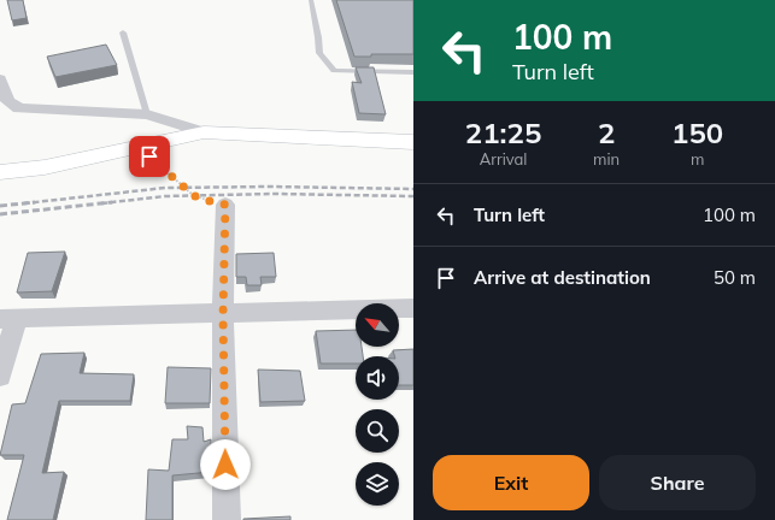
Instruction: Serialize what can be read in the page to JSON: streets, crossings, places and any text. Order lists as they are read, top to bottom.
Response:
{
  "north": "top left",
  "page": {
    "turn": ["100 m", "Turn left"],
    "eta": [
      "21:25",
      "Arrival",
      "2",
      "min",
      "150",
      "m"
    ],
    "list": [
      {
        "name": "Turn left",
        "value": "100 m"
      },
      {
        "name": "Arrive at destination",
        "value": "50 m"
      }
    ],
    "buttons": ["Exit", "Share"]
  }
}
